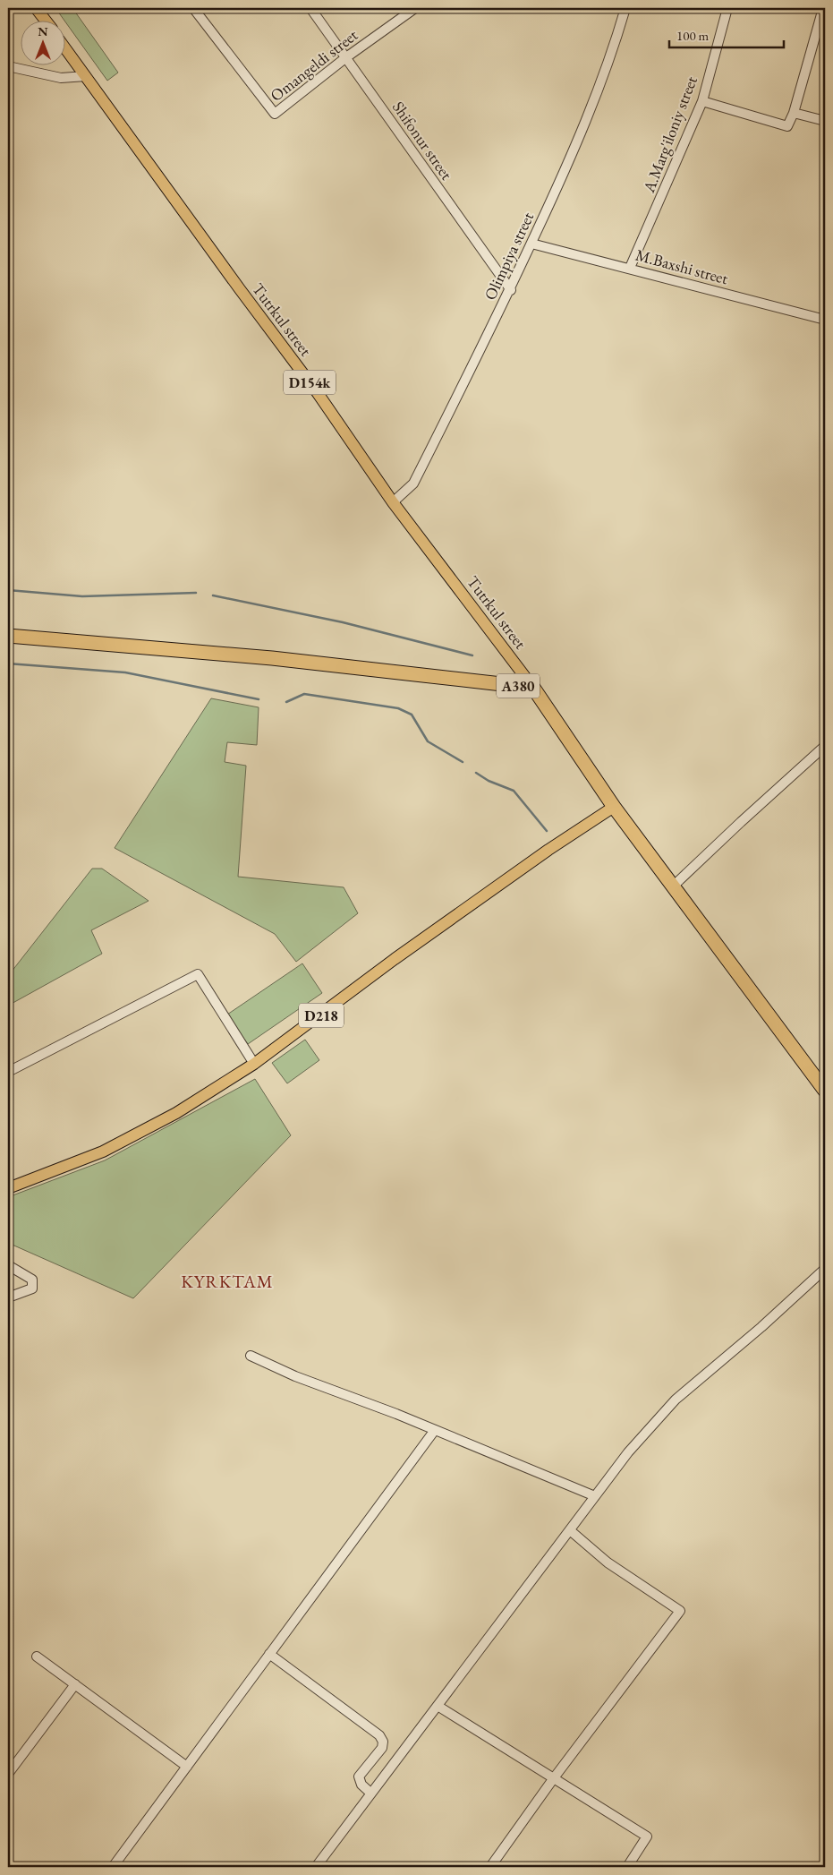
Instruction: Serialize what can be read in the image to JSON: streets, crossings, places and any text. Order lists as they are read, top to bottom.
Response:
{
  "streets": {
    "highway": ["A380"],
    "main road": ["Tutrkul street", "D154k", "D218"],
    "street": [
      "Omangeldi street",
      "A.Marg'iloniy street",
      "Shifonur street",
      "Olimpiya street",
      "M.Baxshi street"
    ]
  },
  "crossings": [
    ["Omangeldi street", "Shifonur street"],
    ["A.Marg'iloniy street", "M.Baxshi street"],
    ["Shifonur street", "Olimpiya street"],
    ["Olimpiya street", "M.Baxshi street"],
    ["Olimpiya street", "Tutrkul street"],
    ["Tutrkul street", "A380"],
    ["A380", "D218"]
  ],
  "districts": ["KYRKTAM"],
  "scale_bar": "100 m",
  "north": "top"
}
